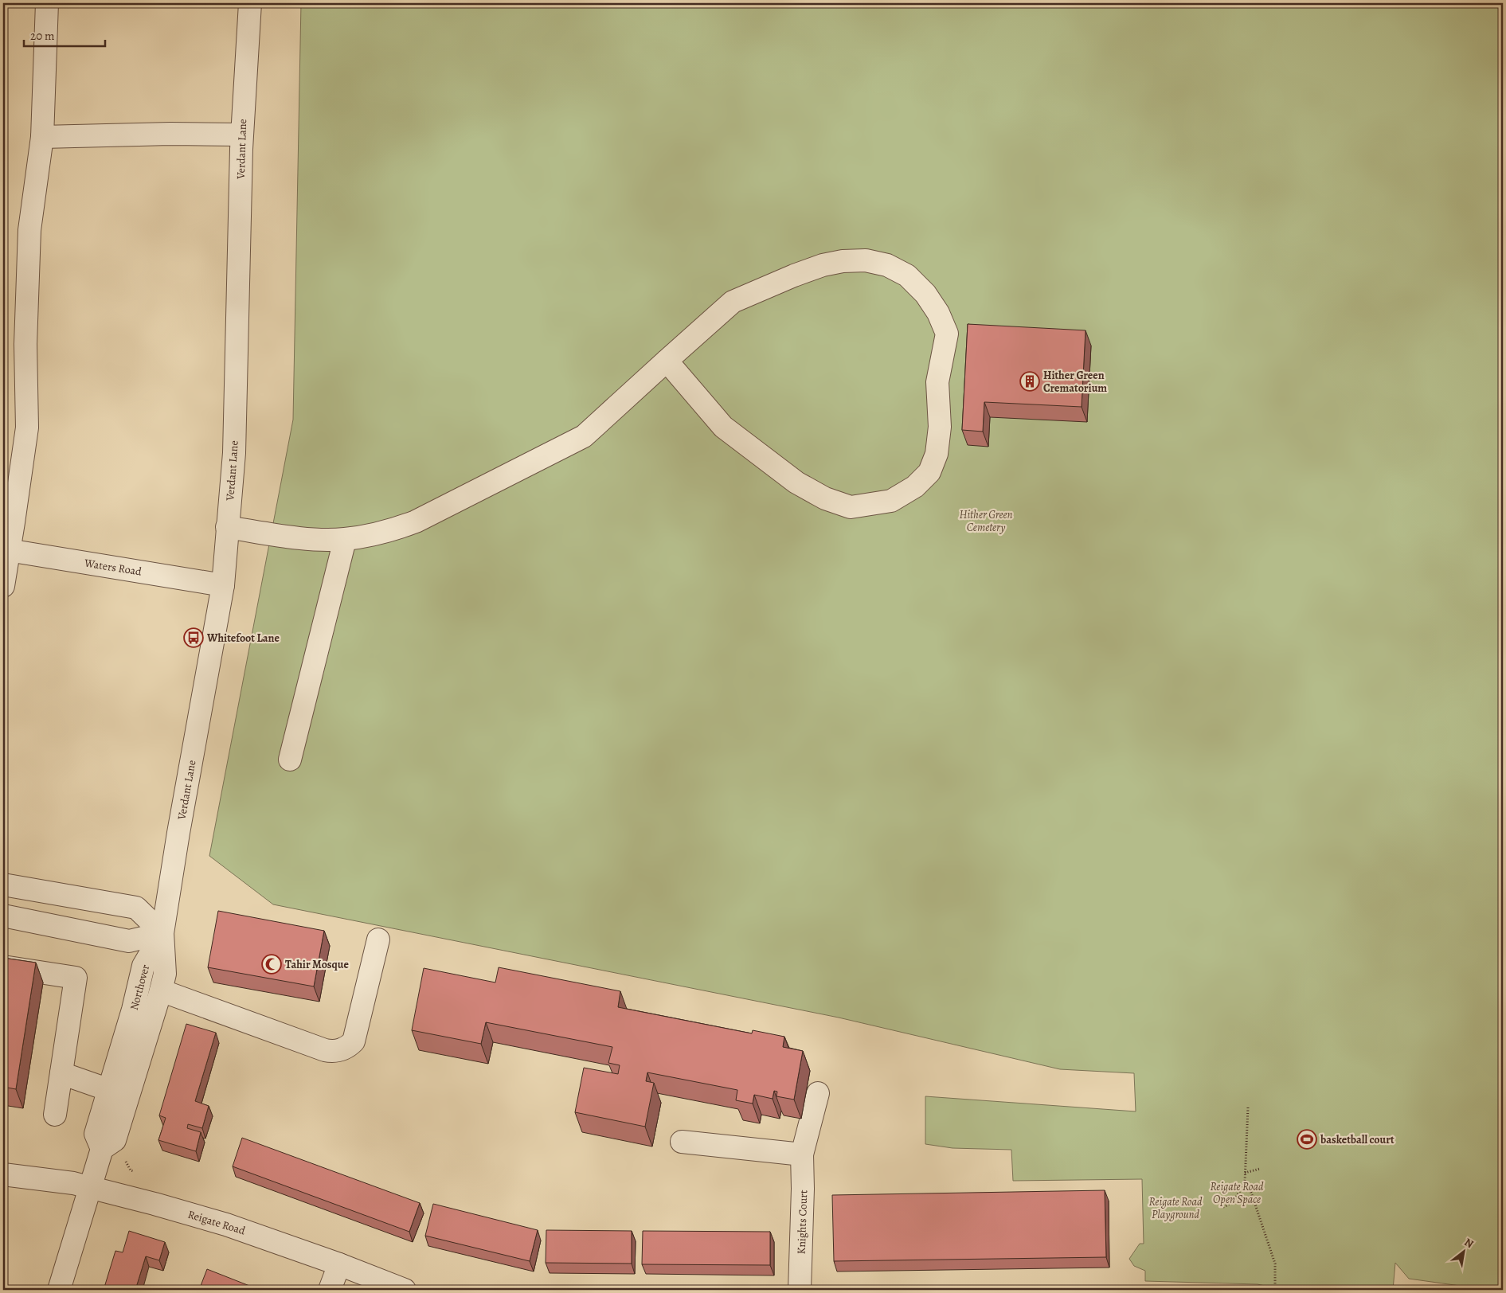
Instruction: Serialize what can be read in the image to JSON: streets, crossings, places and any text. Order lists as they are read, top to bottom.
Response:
{
  "streets": {
    "street": [
      "Verdant Lane",
      "Waters Road",
      "Northover",
      "Reigate Road",
      "Knights Court"
    ]
  },
  "crossings": [
    ["Verdant Lane", "Waters Road"],
    ["Verdant Lane", "Northover"]
  ],
  "parks": ["Hither Green Cemetery", "Reigate Road Open Space", "Reigate Road Playground"],
  "places": {
    "building": ["Hither Green Crematorium"],
    "bus stop": ["Whitefoot Lane"],
    "mosque": ["Tahir Mosque"],
    "sports": ["basketball court"]
  },
  "scale_bar": "20 m",
  "north": "top right"
}
